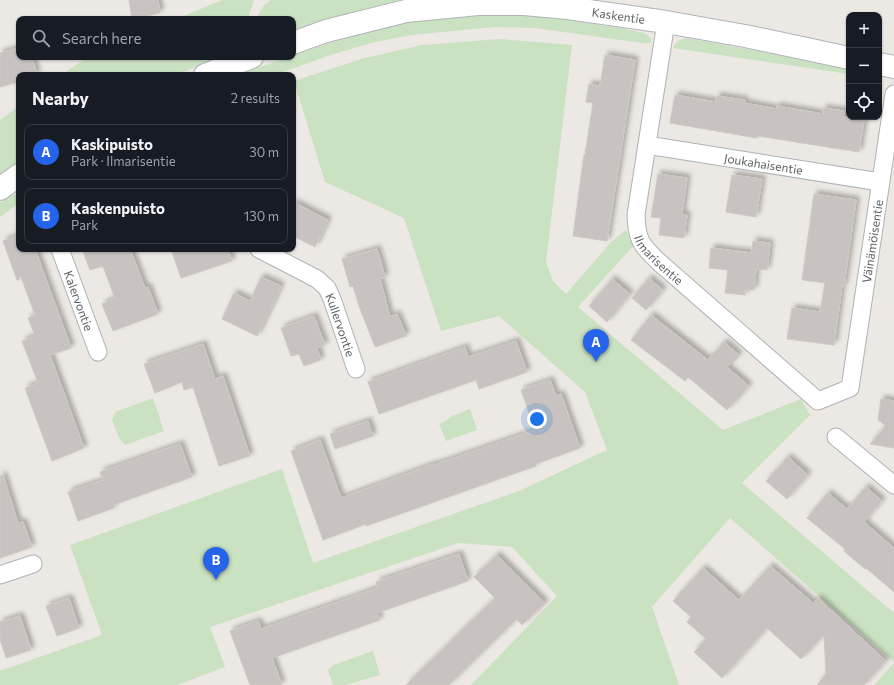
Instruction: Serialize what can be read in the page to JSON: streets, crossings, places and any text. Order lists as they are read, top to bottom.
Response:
{
  "streets": {
    "street": [
      "Kaskentie",
      "Joukahaisentie",
      "Väinämöisentie",
      "Ilmarisentie",
      "Kalervontie",
      "Kullervontie"
    ]
  },
  "crossings": [
    ["Kaskentie", "Ilmarisentie"],
    ["Joukahaisentie", "Väinämöisentie"],
    ["Joukahaisentie", "Ilmarisentie"],
    ["Väinämöisentie", "Ilmarisentie"]
  ],
  "page": {
    "map_buttons": ["+", "−"],
    "search": "Search here",
    "heading": ["Nearby", "2 results"],
    "list": [
      {
        "mark": "A",
        "name": "Kaskipuisto",
        "note": "Park · Ilmarisentie",
        "value": "30 m"
      },
      {
        "mark": "B",
        "name": "Kaskenpuisto",
        "note": "Park",
        "value": "130 m"
      }
    ],
    "pins": ["A", "B"]
  }
}
